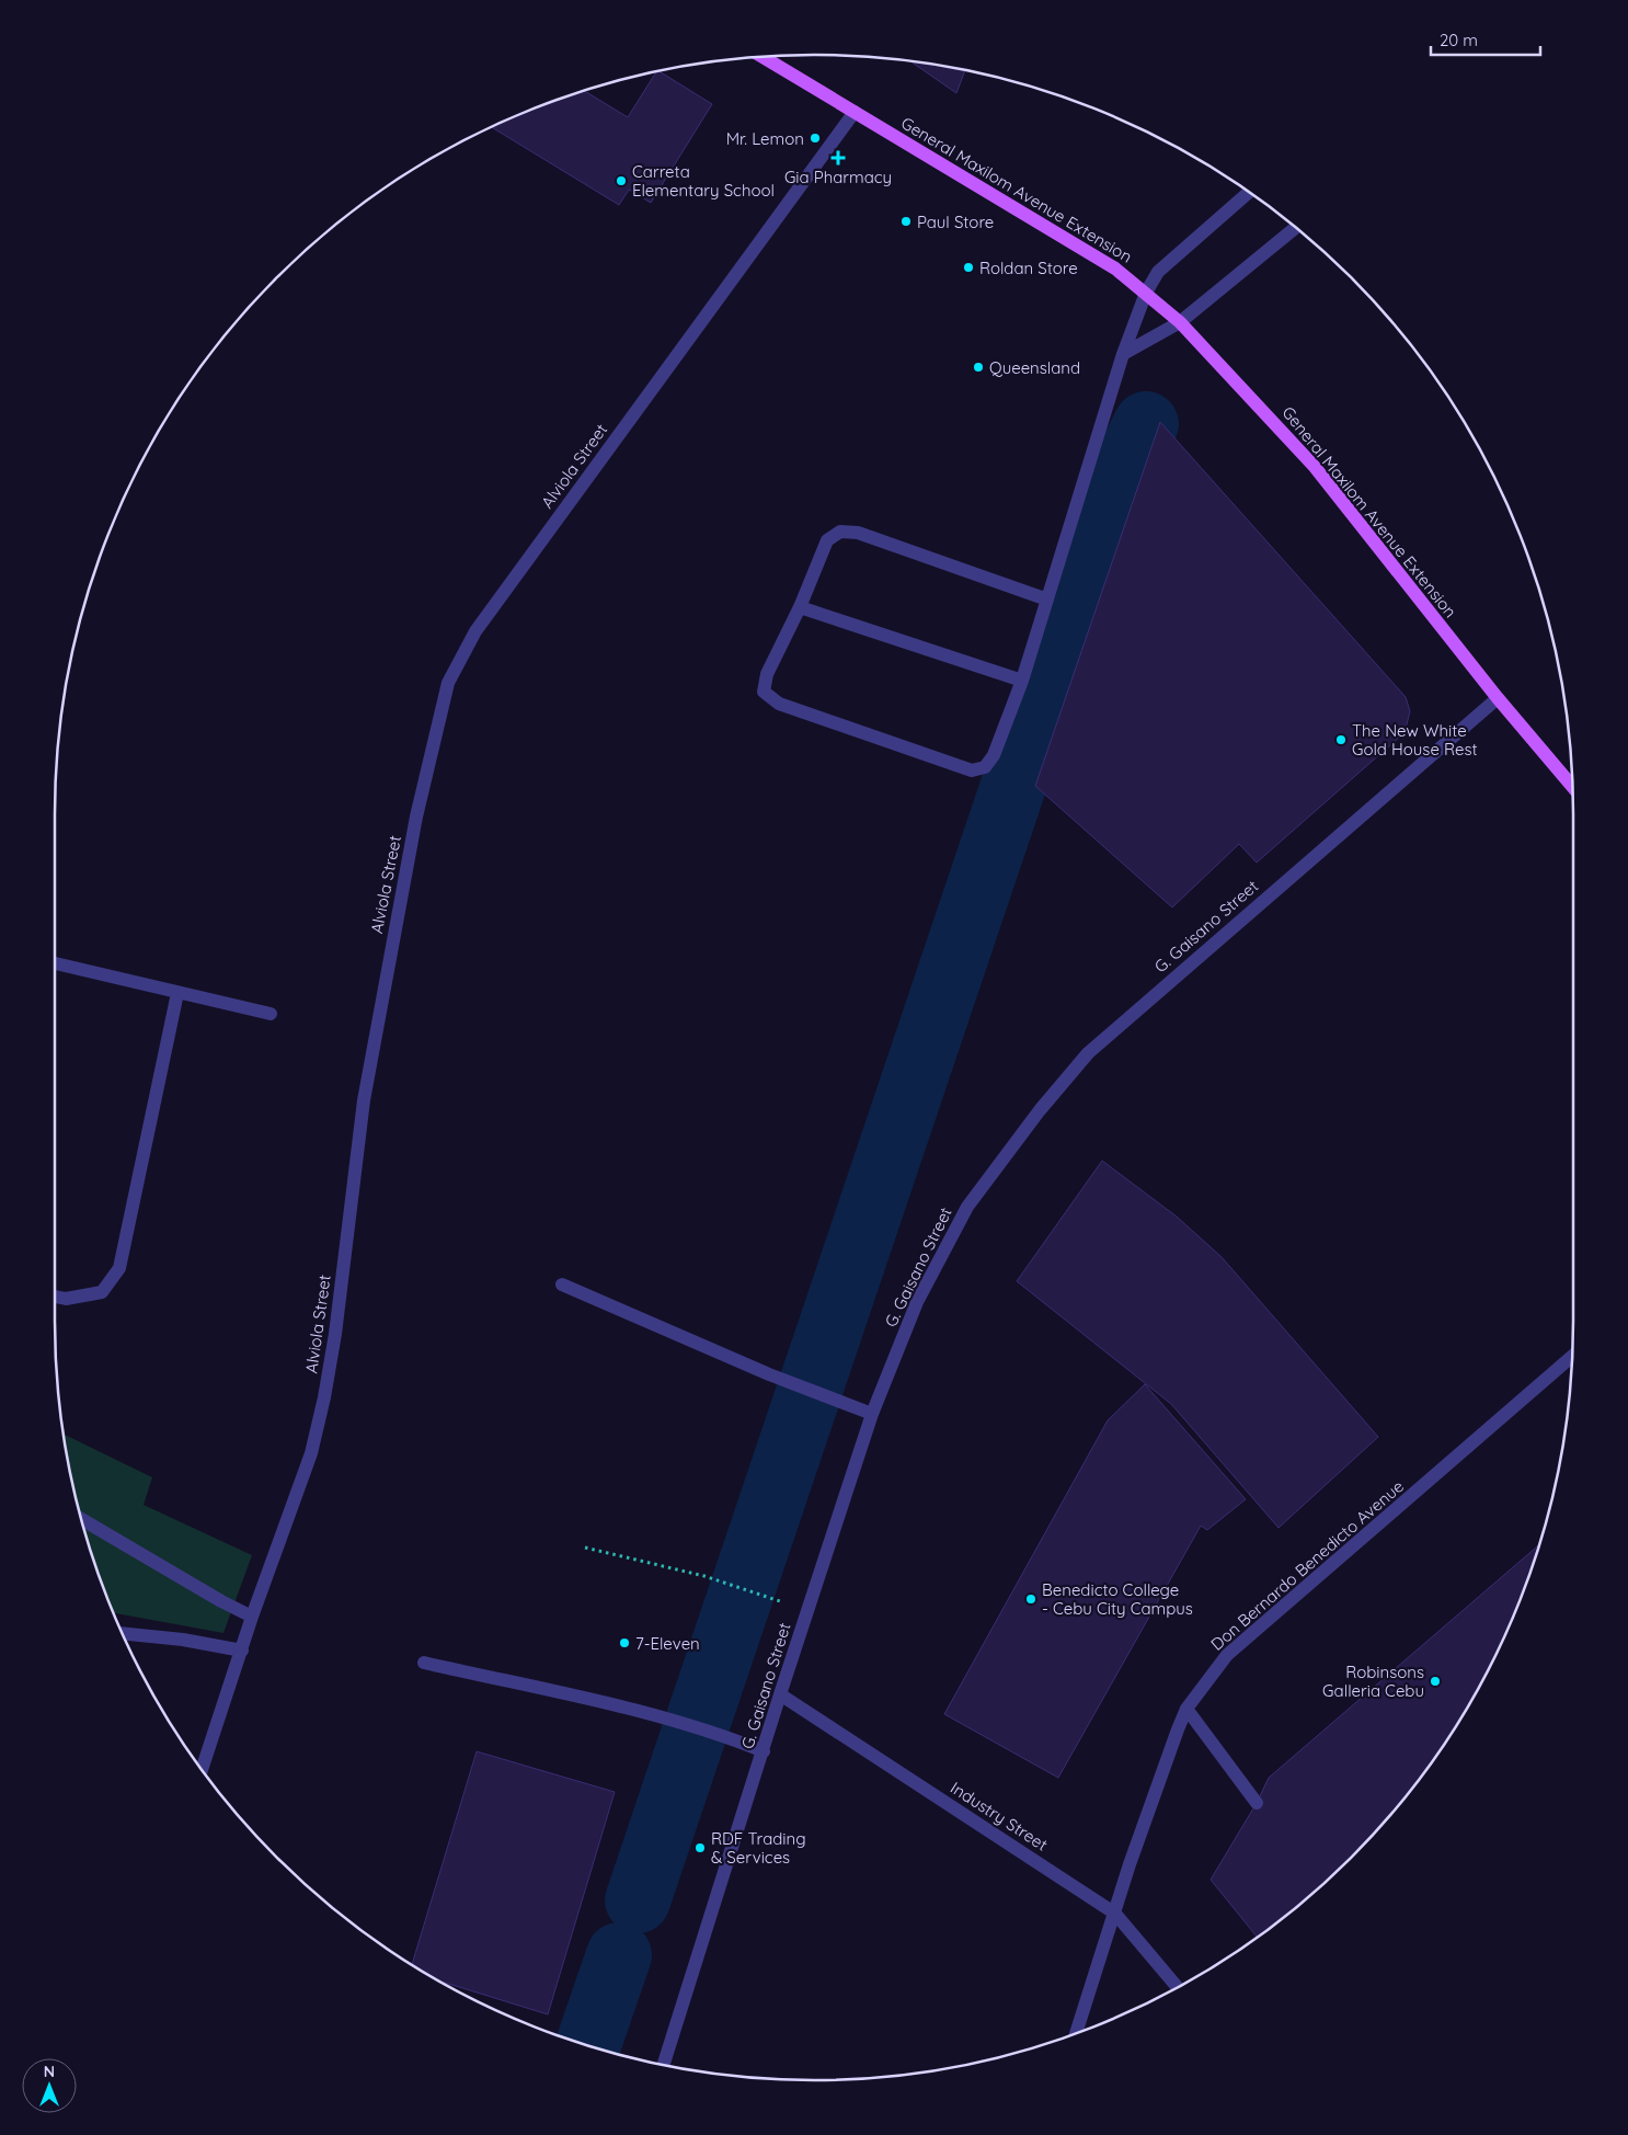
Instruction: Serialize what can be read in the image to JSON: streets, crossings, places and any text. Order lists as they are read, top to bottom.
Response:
{
  "streets": {
    "main road": ["General Maxilom Avenue Extension"],
    "street": [
      "Alviola Street",
      "G. Gaisano Street",
      "Don Bernardo Benedicto Avenue",
      "Industry Street"
    ]
  },
  "crossings": [
    ["General Maxilom Avenue Extension", "Alviola Street"],
    ["General Maxilom Avenue Extension", "G. Gaisano Street"],
    ["G. Gaisano Street", "Industry Street"],
    ["Don Bernardo Benedicto Avenue", "Industry Street"]
  ],
  "places": {
    "other": [
      "Mr. Lemon",
      "Carreta Elementary School",
      "Paul Store",
      "Roldan Store",
      "Queensland",
      "The New White Gold House Rest",
      "Benedicto College - Cebu City Campus",
      "7-Eleven",
      "Robinsons Galleria Cebu",
      "RDF Trading & Services"
    ],
    "health": ["Gia Pharmacy"]
  },
  "scale_bar": "20 m",
  "north": "top"
}
